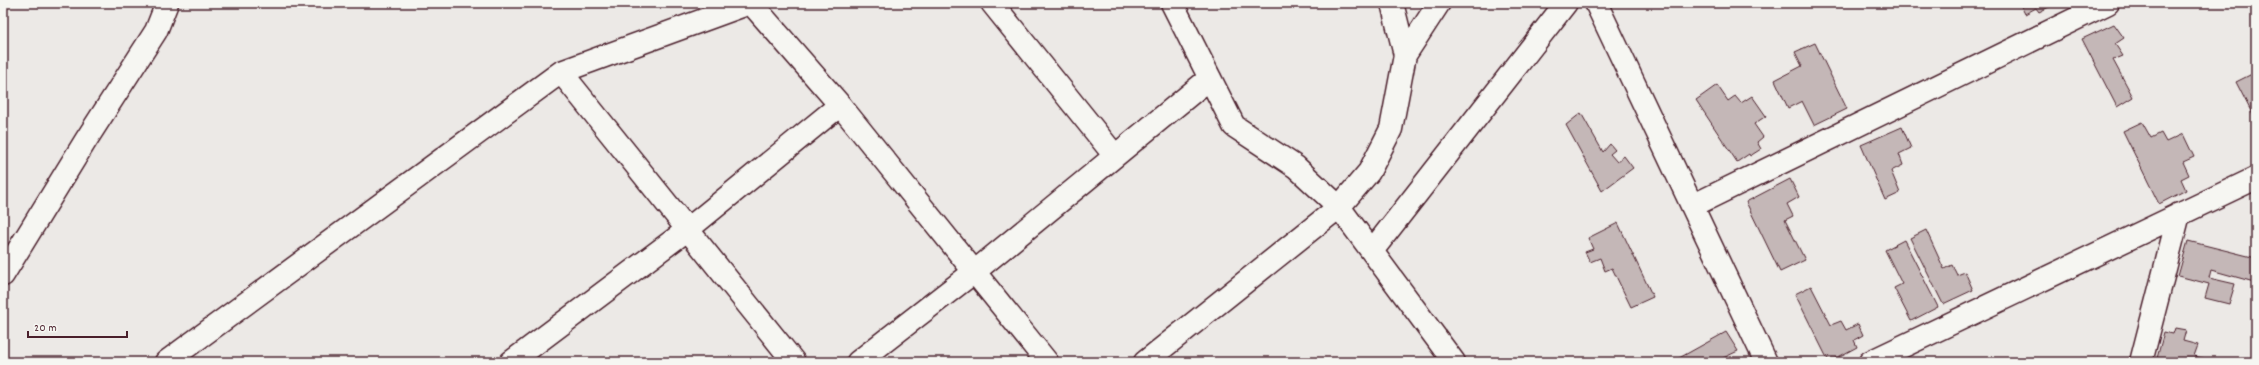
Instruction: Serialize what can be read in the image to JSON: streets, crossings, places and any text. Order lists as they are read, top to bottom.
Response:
{
  "scale_bar": "20 m"
}
